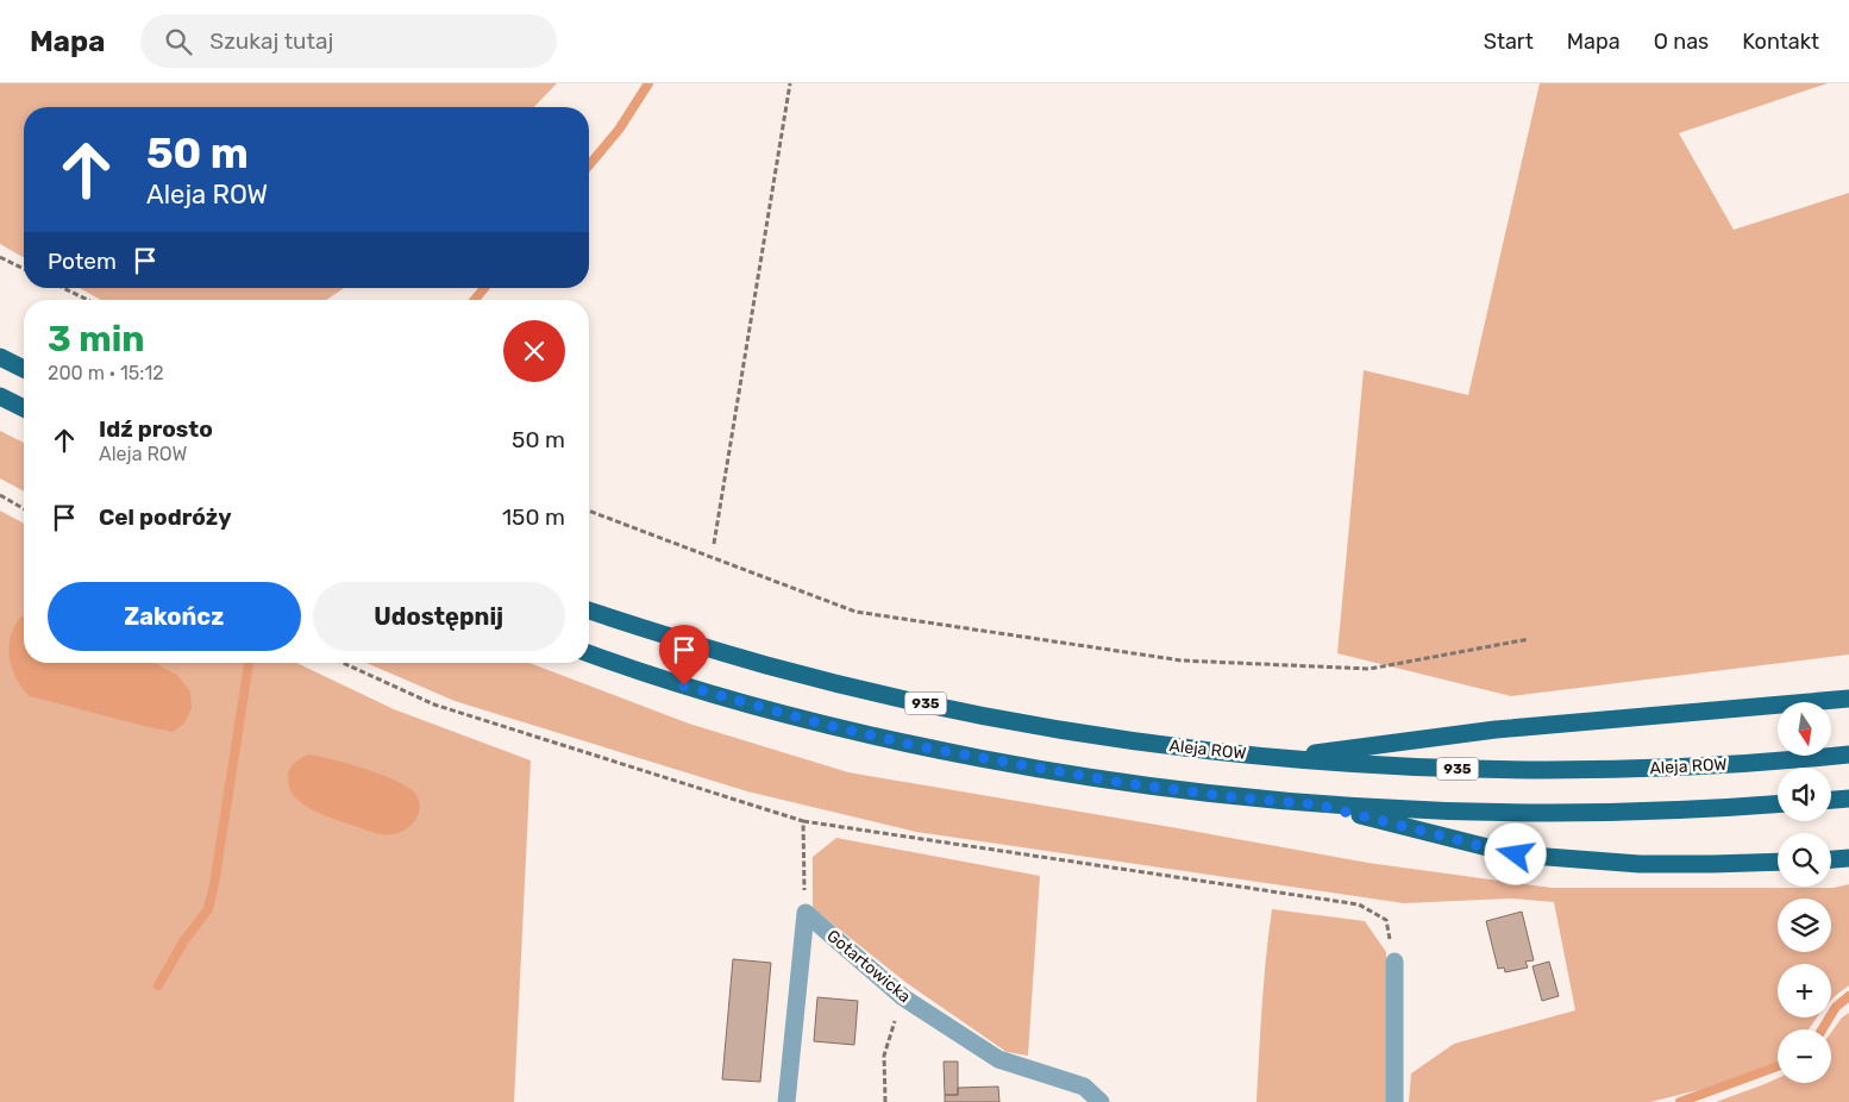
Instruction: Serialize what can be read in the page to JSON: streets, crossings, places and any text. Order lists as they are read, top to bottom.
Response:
{
  "streets": {
    "main road": ["935", "Aleja ROW"],
    "street": ["Gotartowicka"]
  },
  "north": "bottom",
  "page": {
    "header": "Mapa",
    "search": "Szukaj tutaj",
    "nav": [
      "Start",
      "Mapa",
      "O nas",
      "Kontakt"
    ],
    "turn": ["50 m", "Aleja ROW"],
    "then": "Potem",
    "heading": ["3 min", "200 m · 15:12"],
    "list": [
      {
        "name": "Idź prosto",
        "note": "Aleja ROW",
        "value": "50 m"
      },
      {
        "name": "Cel podróży",
        "value": "150 m"
      }
    ],
    "buttons": ["Zakończ", "Udostępnij"],
    "map_buttons": ["+", "−"]
  }
}
